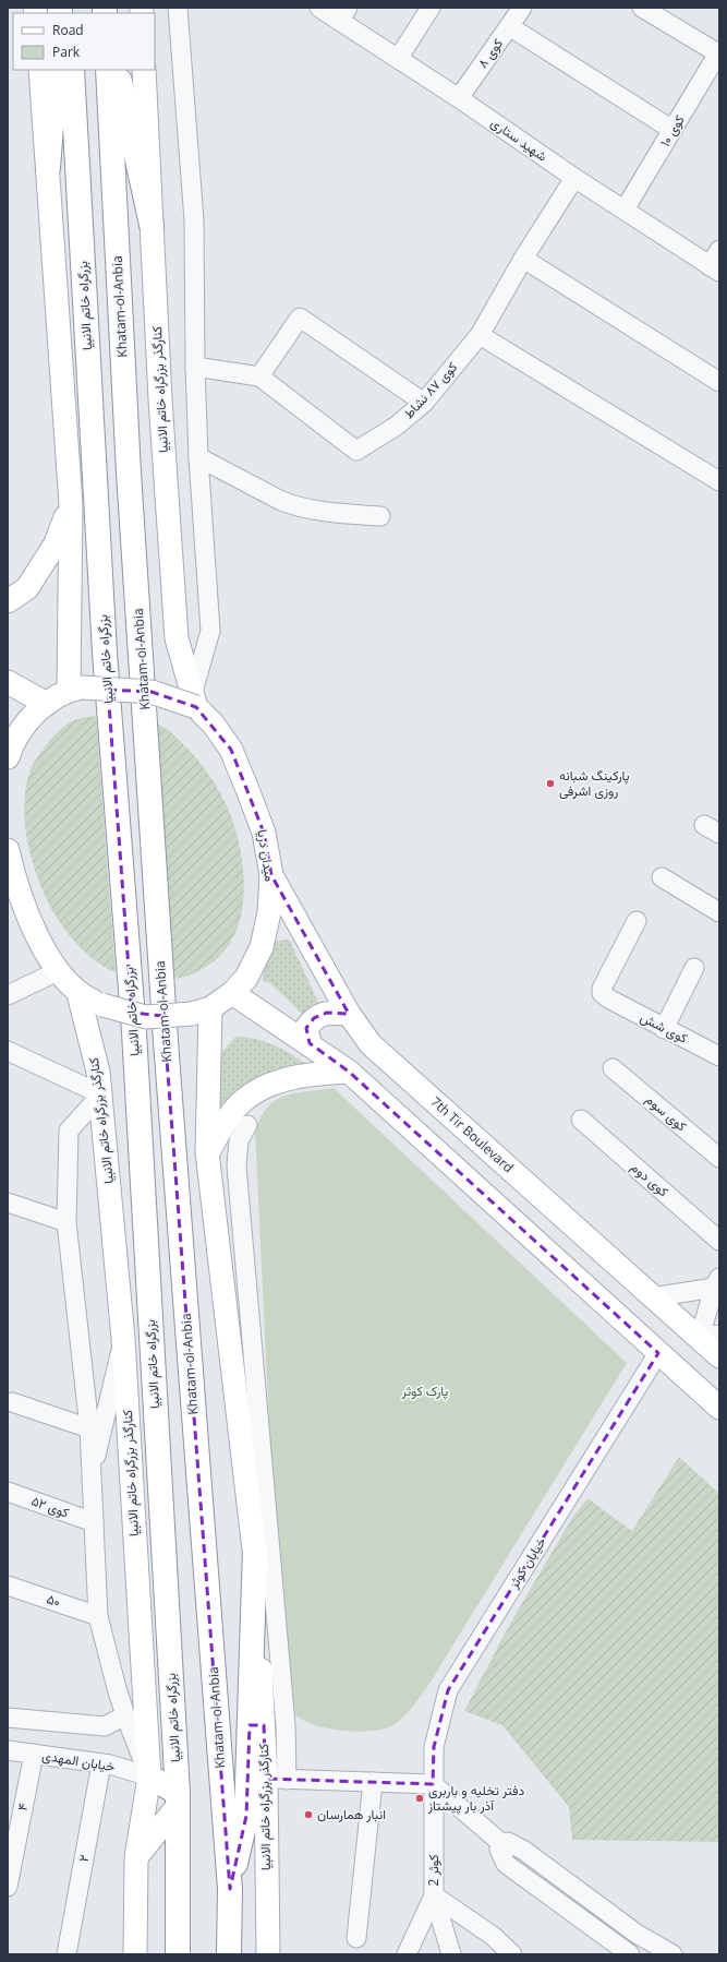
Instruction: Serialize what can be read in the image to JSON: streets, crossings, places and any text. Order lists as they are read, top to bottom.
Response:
{
  "streets": {
    "highway": ["بزرگراه خاتم الانبیا", "Khatam-ol-Anbia"],
    "main road": ["کنارگذر بزرگراه خاتم الانبیا", "میدان دریا", "7th Tir Boulevard"],
    "street": [
      "کوی ۸",
      "کوی ۱۰",
      "شهید ستاری",
      "کوی ۸۷ نشاط",
      "کوی شش",
      "کوی سوم",
      "کوی دوم",
      "کوی ۵۲",
      "خیابان کوثر",
      "۵۰",
      "خیابان المهدی",
      "۴",
      "۲",
      "کوثر 2"
    ]
  },
  "crossings": [
    ["کوی ۸", "شهید ستاری"],
    ["کوی ۱۰", "شهید ستاری"],
    ["شهید ستاری", "کوی ۸۷ نشاط"],
    ["کنارگذر بزرگراه خاتم الانبیا", "میدان دریا"],
    ["کنارگذر بزرگراه خاتم الانبیا", "خیابان المهدی"],
    ["میدان دریا", "7th Tir Boulevard"],
    ["خیابان کوثر", "کوثر 2"],
    ["خیابان المهدی", "۴"],
    ["خیابان المهدی", "۲"]
  ],
  "parks": ["پارک کوثر"],
  "places": ["پارکینگ شبانه روزی اشرفی", "دفتر تخلیه و باربری آذر بار پیشتاز", "انبار همارسان"],
  "legend": ["Road", "Park"]
}
